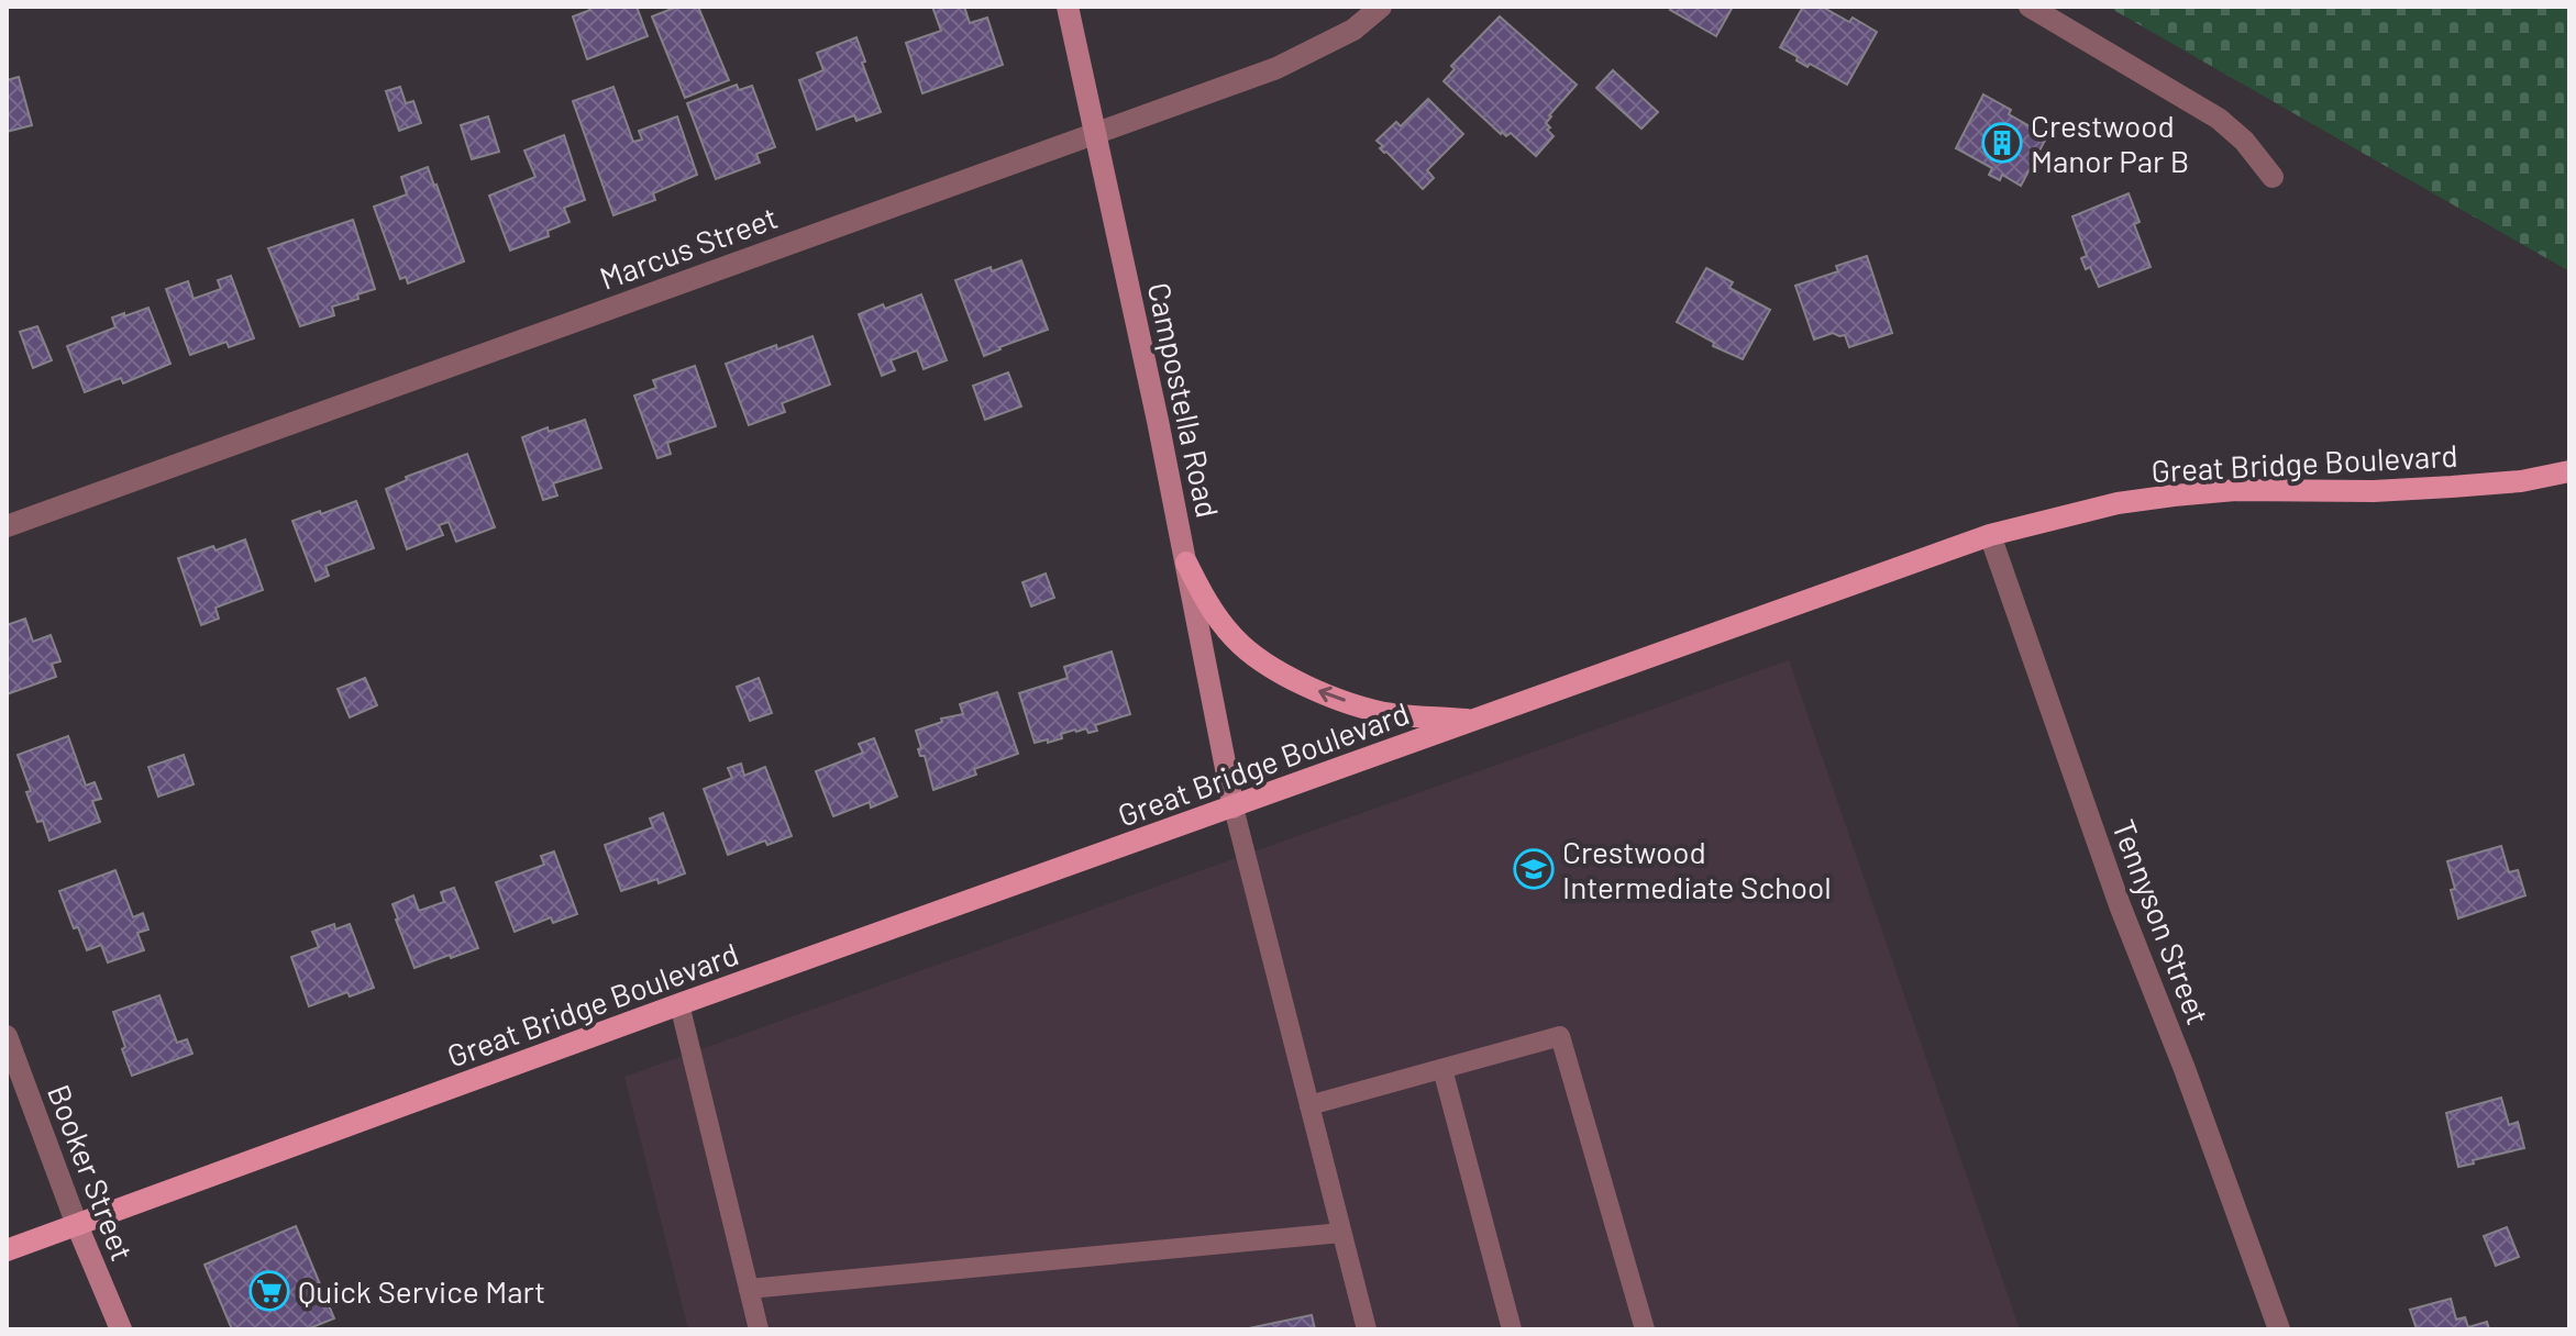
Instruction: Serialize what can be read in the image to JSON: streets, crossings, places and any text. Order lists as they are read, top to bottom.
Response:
{
  "streets": {
    "main road": ["Campostella Road", "Great Bridge Boulevard", "Booker Street"],
    "street": ["Marcus Street", "Tennyson Street"]
  },
  "crossings": [
    ["Marcus Street", "Campostella Road"],
    ["Campostella Road", "Great Bridge Boulevard"],
    ["Great Bridge Boulevard", "Tennyson Street"],
    ["Great Bridge Boulevard", "Booker Street"]
  ],
  "places": {
    "building": ["Crestwood Manor Par B"],
    "school or university": ["Crestwood Intermediate School"],
    "supermarket": ["Quick Service Mart"]
  }
}
